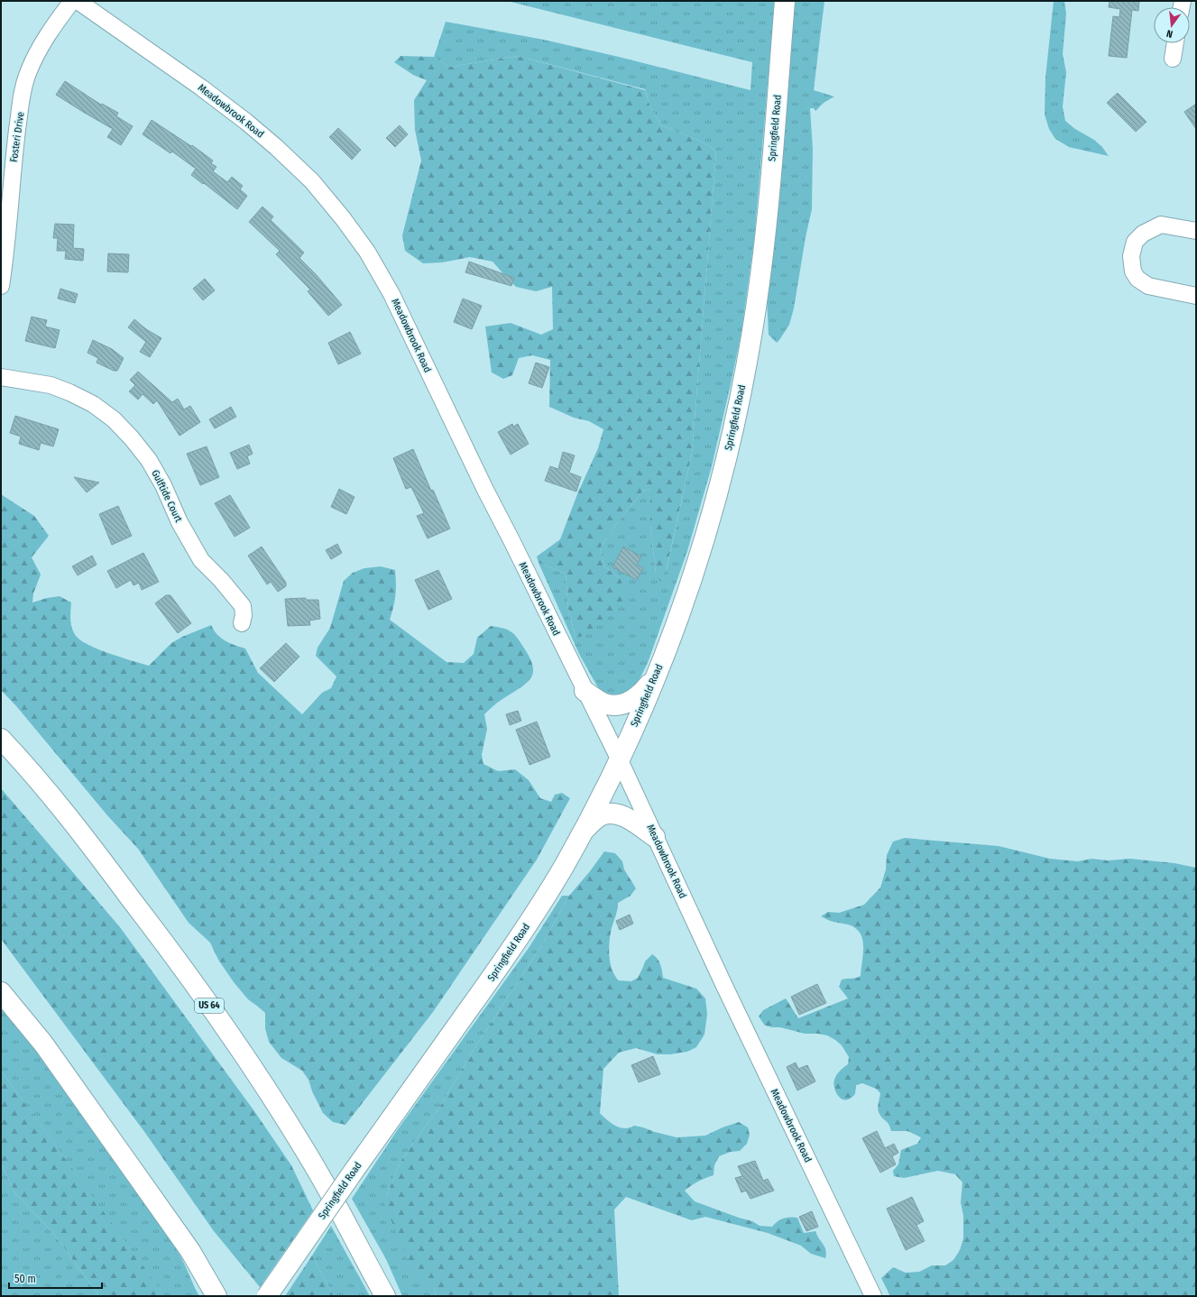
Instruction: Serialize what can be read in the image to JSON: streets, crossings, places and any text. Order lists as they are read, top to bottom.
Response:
{
  "streets": {
    "main road": ["Springfield Road", "US 64"],
    "street": ["Meadowbrook Road", "Fosteri Drive", "Gulftide Court"]
  },
  "crossings": [
    ["Meadowbrook Road", "Springfield Road"]
  ],
  "scale_bar": "50 m",
  "north": "bottom"
}
